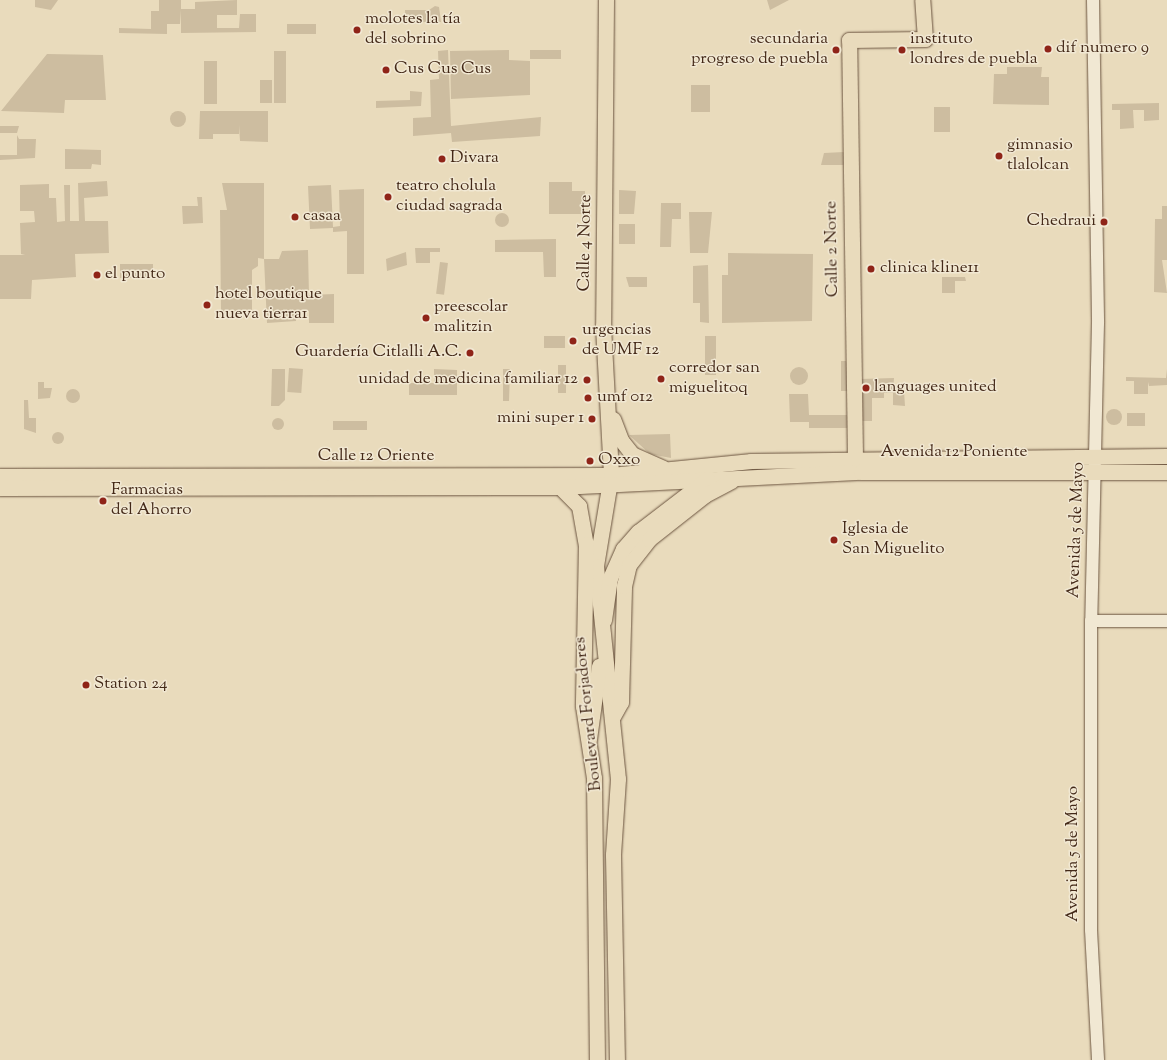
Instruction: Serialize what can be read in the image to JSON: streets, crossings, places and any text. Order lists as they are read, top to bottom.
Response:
{
  "streets": {
    "main road": [
      "Calle 4 Norte",
      "Calle 2 Norte",
      "Avenida 12 Poniente",
      "Calle 12 Oriente",
      "Boulevard Forjadores"
    ],
    "street": ["Avenida 5 de Mayo"]
  },
  "crossings": [
    ["Calle 4 Norte", "Calle 12 Oriente"],
    ["Calle 4 Norte", "Boulevard Forjadores"],
    ["Calle 2 Norte", "Avenida 12 Poniente"],
    ["Avenida 12 Poniente", "Calle 12 Oriente"],
    ["Avenida 12 Poniente", "Avenida 5 de Mayo"],
    ["Calle 12 Oriente", "Boulevard Forjadores"]
  ],
  "places": [
    "molotes la tía del sobrino",
    "dif numero 9",
    "secundaria progreso de puebla",
    "instituto londres de puebla",
    "Cus Cus Cus",
    "gimnasio tlalolcan",
    "Divara",
    "teatro cholula ciudad sagrada",
    "casaa",
    "Chedraui",
    "clinica kline11",
    "el punto",
    "hotel boutique nueva tierra1",
    "preescolar malitzin",
    "urgencias de UMF 12",
    "Guardería Citlalli A.C.",
    "corredor san miguelitoq",
    "unidad de medicina familiar 12",
    "languages united",
    "umf 012",
    "mini super 1",
    "Oxxo",
    "Farmacias del Ahorro",
    "Iglesia de San Miguelito",
    "Station 24"
  ]
}
